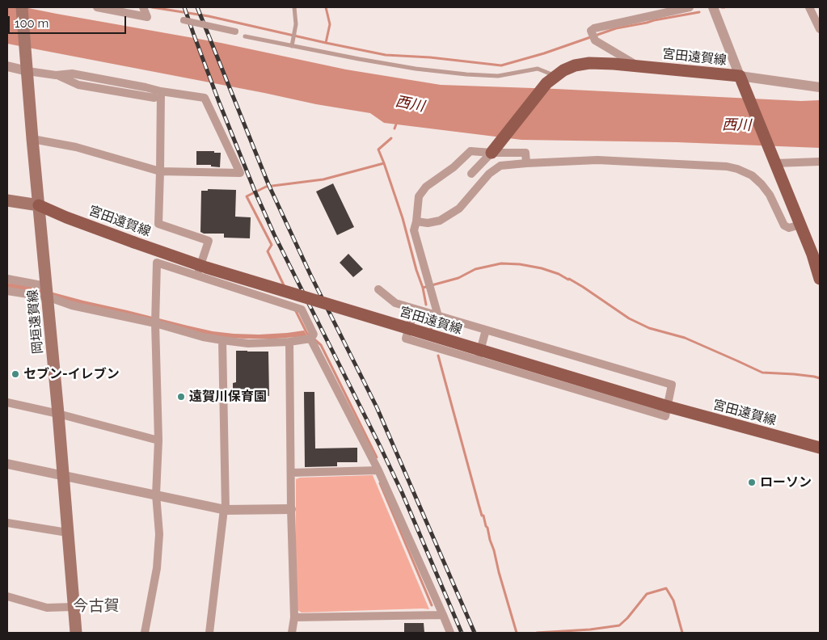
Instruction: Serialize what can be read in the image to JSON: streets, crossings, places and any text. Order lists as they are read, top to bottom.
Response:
{
  "streets": {
    "main road": ["宮田遠賀線", "岡垣遠賀線"]
  },
  "crossings": [
    ["宮田遠賀線", "岡垣遠賀線"]
  ],
  "districts": ["今古賀"],
  "water": ["西川"],
  "places": ["セブン-イレブン", "遠賀川保育園", "ローソン"],
  "scale_bar": "100 m"
}
